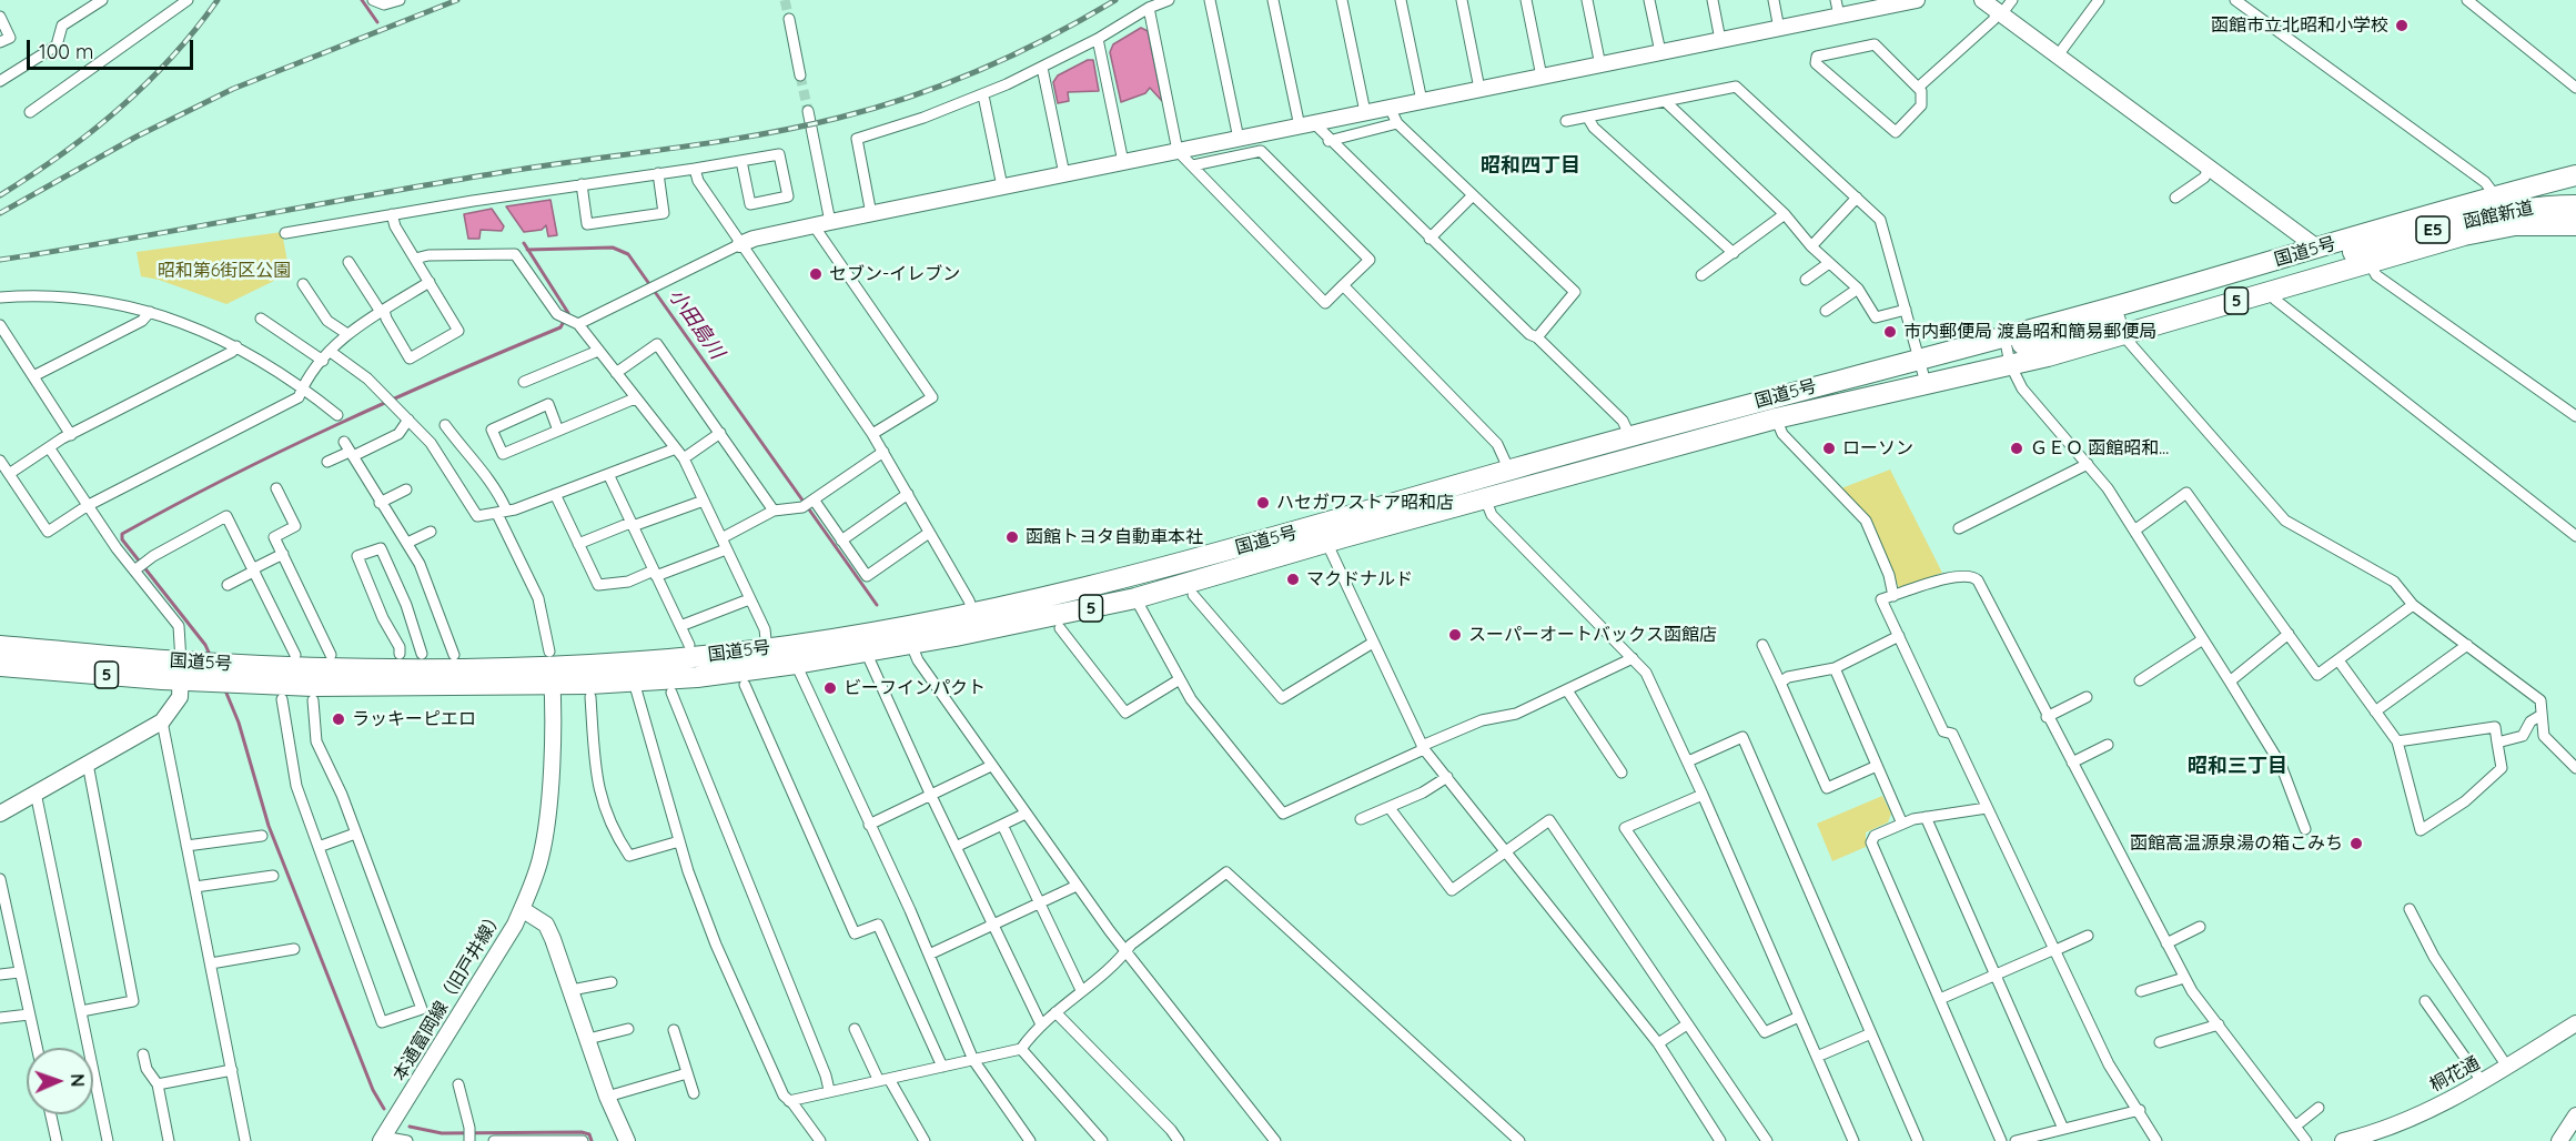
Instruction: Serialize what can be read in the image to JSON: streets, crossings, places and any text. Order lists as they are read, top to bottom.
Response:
{
  "streets": {
    "highway": [
      "函館新道",
      "E5",
      "国道5号",
      "5"
    ],
    "street": ["本通富岡線（旧戸井線）", "桐花通"]
  },
  "crossings": [
    ["函館新道", "国道5号"],
    ["国道5号", "本通富岡線（旧戸井線）"]
  ],
  "districts": ["昭和四丁目", "昭和三丁目"],
  "water": ["小田島川"],
  "parks": ["昭和第6街区公園"],
  "places": [
    "函館市立北昭和小学校",
    "セブン-イレブン",
    "市内郵便局 渡島昭和簡易郵便局",
    "ローソン",
    "ＧＥＯ 函館昭和…",
    "ハセガワストア昭和店",
    "函館トヨタ自動車本社",
    "マクドナルド",
    "スーパーオートバックス函館店",
    "ビーフインパクト",
    "ラッキーピエロ",
    "函館高温源泉湯の箱こみち"
  ],
  "scale_bar": "100 m",
  "north": "right"
}
